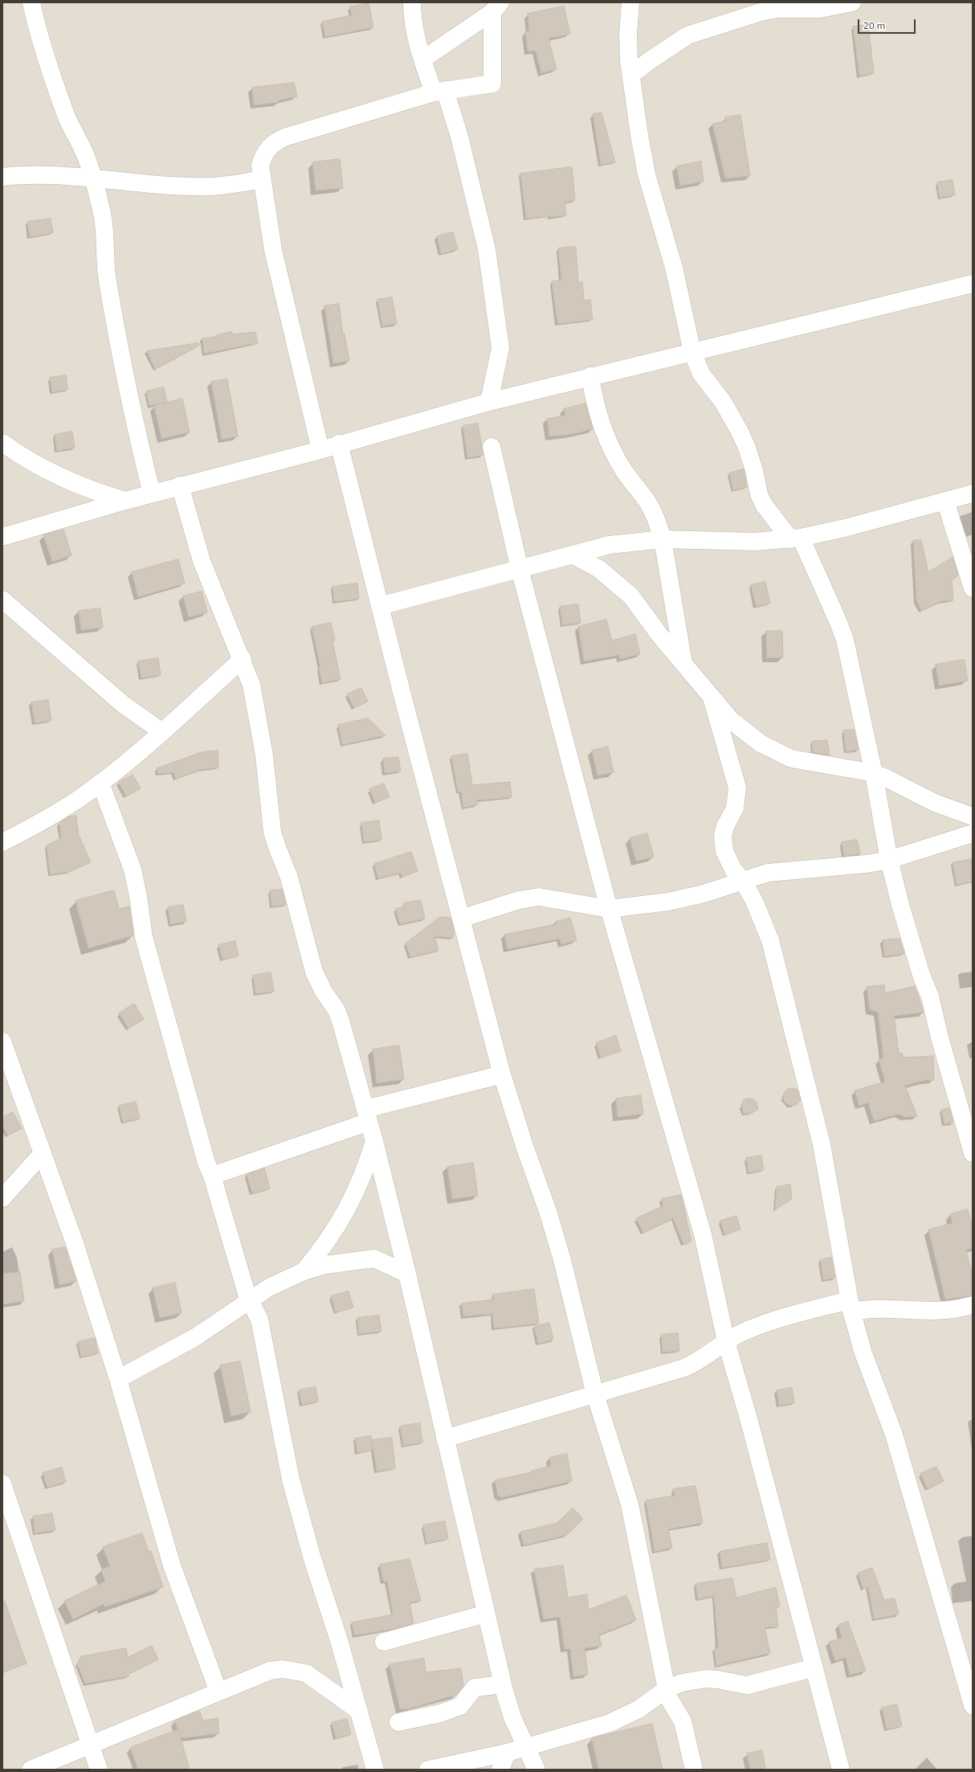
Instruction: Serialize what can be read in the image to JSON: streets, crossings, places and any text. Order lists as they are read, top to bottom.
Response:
{
  "scale_bar": "20 m"
}
